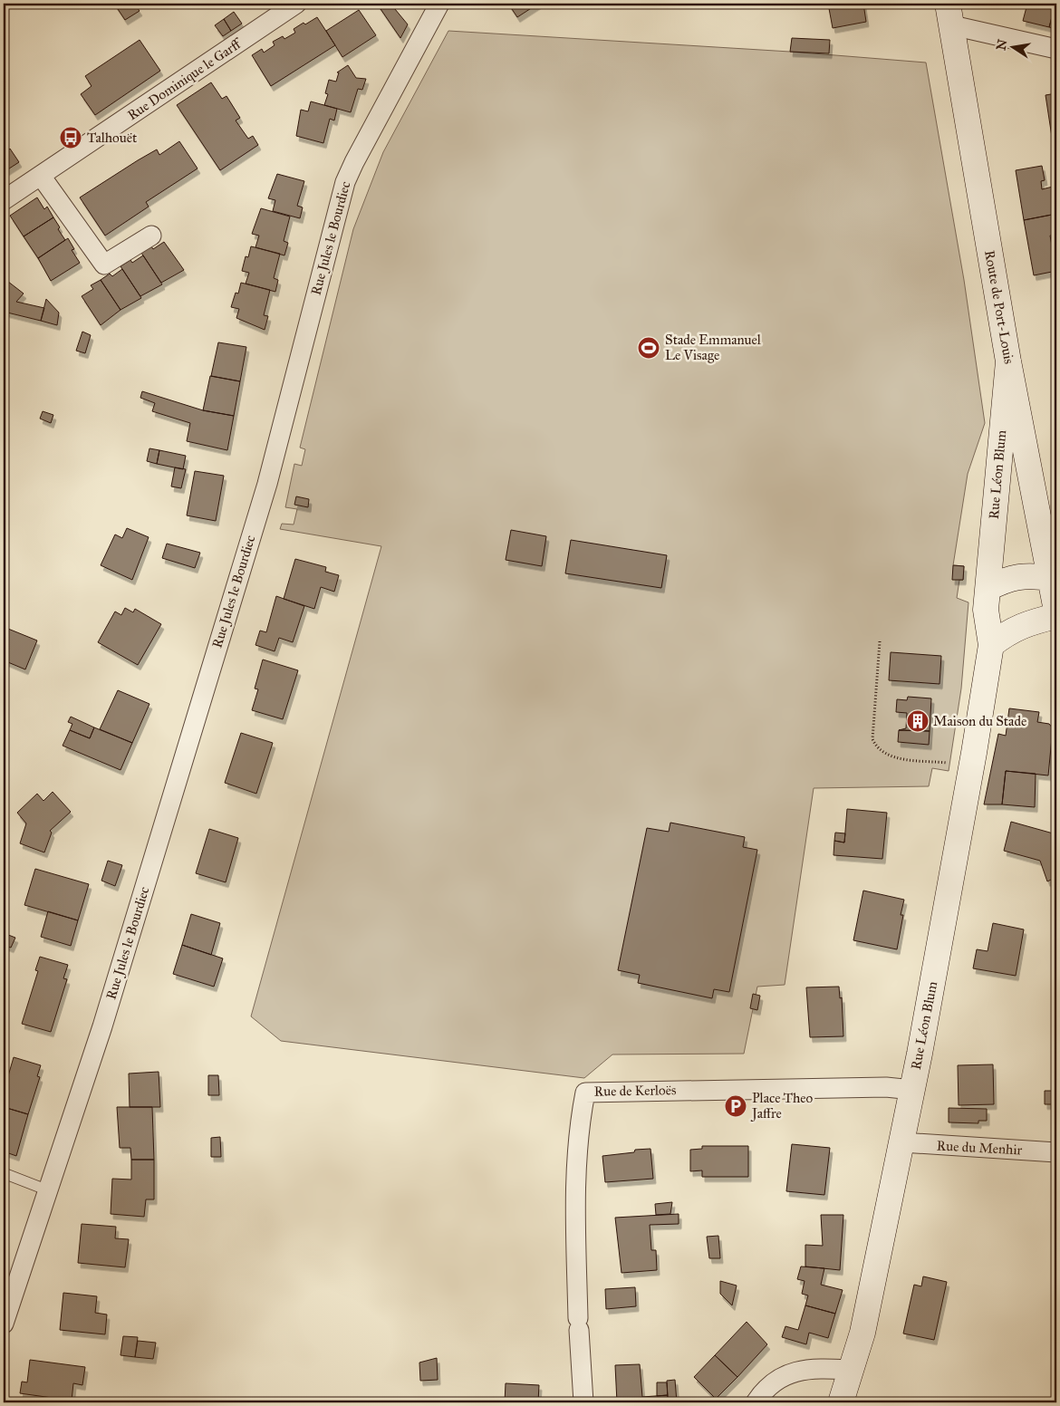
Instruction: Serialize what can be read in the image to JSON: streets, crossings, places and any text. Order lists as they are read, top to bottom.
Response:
{
  "streets": {
    "street": [
      "Rue Dominique le Garff",
      "Rue Jules le Bourdiec",
      "Route de Port-Louis",
      "Rue Léon Blum",
      "Rue de Kerloës",
      "Rue du Menhir"
    ]
  },
  "crossings": [
    ["Route de Port-Louis", "Rue Léon Blum"],
    ["Rue Léon Blum", "Rue de Kerloës"],
    ["Rue Léon Blum", "Rue du Menhir"]
  ],
  "places": {
    "bus stop": ["Talhouët"],
    "sports": ["Stade Emmanuel Le Visage"],
    "building": ["Maison du Stade"],
    "parking": ["Place Theo Jaffre"]
  },
  "north": "left"
}
